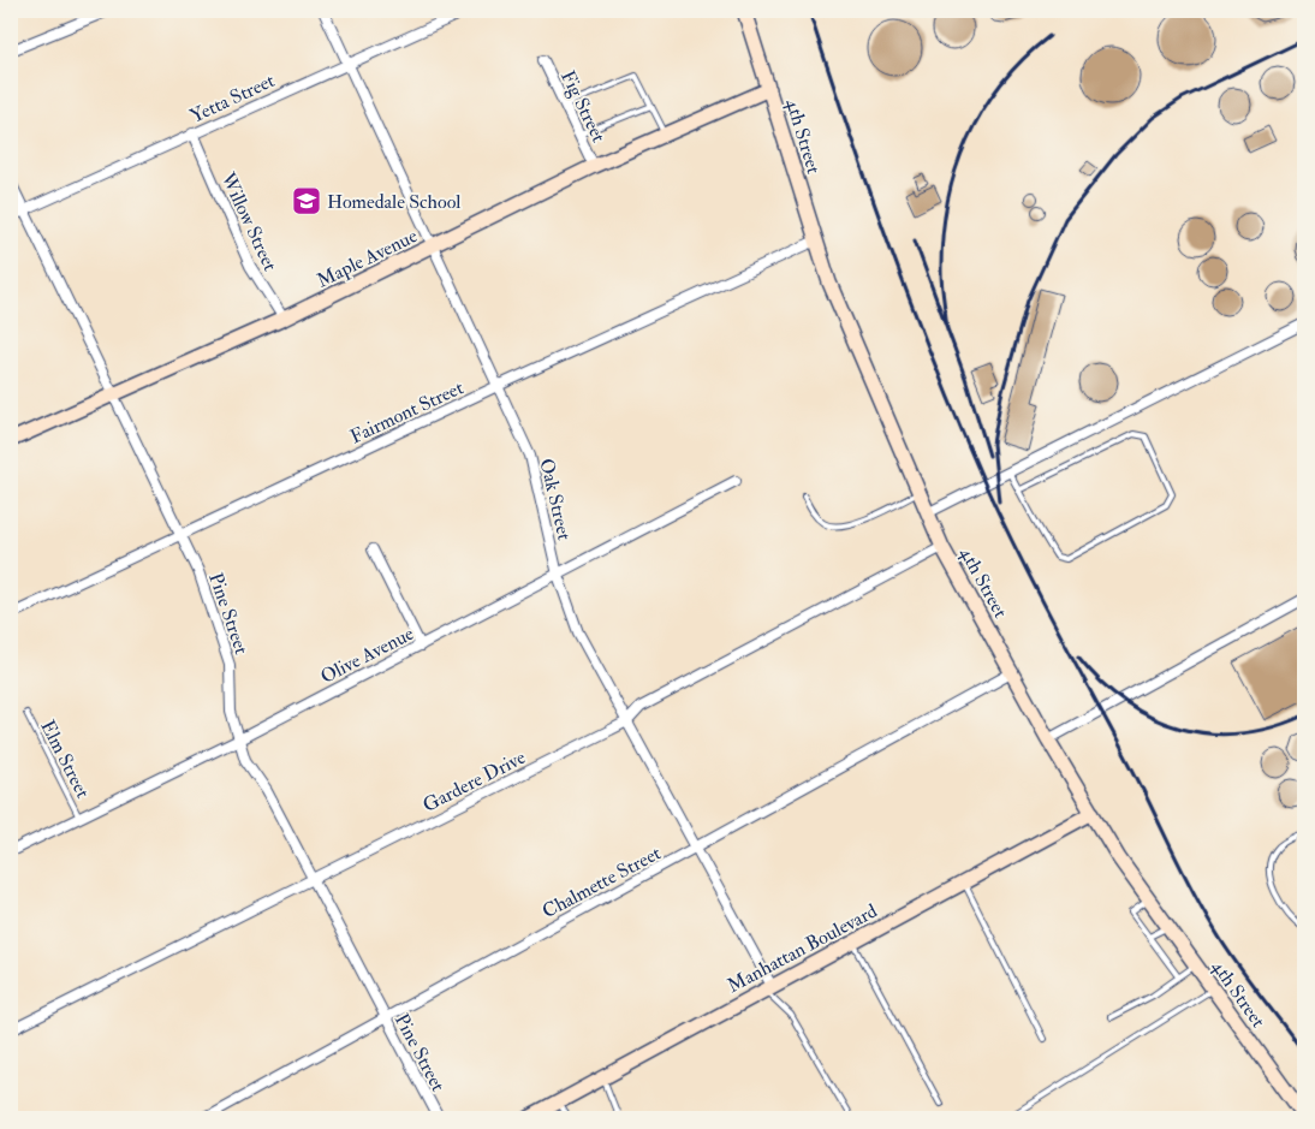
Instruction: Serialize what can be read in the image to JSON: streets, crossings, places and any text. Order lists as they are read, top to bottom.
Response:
{
  "streets": {
    "street": [
      "Yetta Street",
      "Fig Street",
      "4th Street",
      "Willow Street",
      "Maple Avenue",
      "Fairmont Street",
      "Oak Street",
      "Pine Street",
      "Olive Avenue",
      "Gardere Drive",
      "Chalmette Street",
      "Manhattan Boulevard"
    ],
    "lane": ["Elm Street"]
  },
  "crossings": [
    ["Yetta Street", "Willow Street"],
    ["Yetta Street", "Oak Street"],
    ["Yetta Street", "Pine Street"],
    ["Fig Street", "Maple Avenue"],
    ["4th Street", "Maple Avenue"],
    ["4th Street", "Fairmont Street"],
    ["4th Street", "Gardere Drive"],
    ["4th Street", "Chalmette Street"],
    ["4th Street", "Manhattan Boulevard"],
    ["Willow Street", "Maple Avenue"],
    ["Maple Avenue", "Oak Street"],
    ["Maple Avenue", "Pine Street"],
    ["Fairmont Street", "Oak Street"],
    ["Fairmont Street", "Pine Street"],
    ["Oak Street", "Olive Avenue"],
    ["Oak Street", "Gardere Drive"],
    ["Oak Street", "Chalmette Street"],
    ["Oak Street", "Manhattan Boulevard"],
    ["Pine Street", "Olive Avenue"],
    ["Pine Street", "Gardere Drive"],
    ["Pine Street", "Chalmette Street"],
    ["Olive Avenue", "Elm Street"]
  ],
  "places": {
    "school or university": ["Homedale School"]
  }
}
